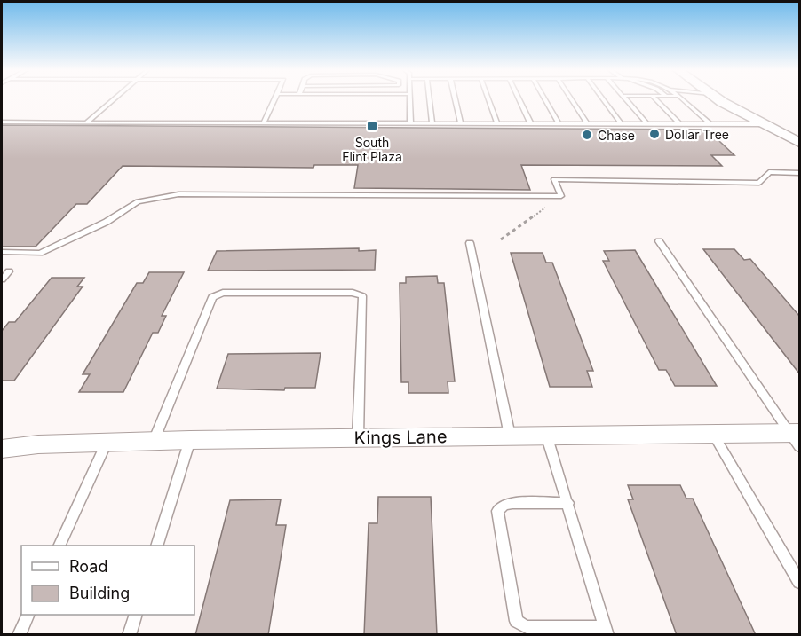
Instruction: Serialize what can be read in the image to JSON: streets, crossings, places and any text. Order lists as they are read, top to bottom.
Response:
{
  "streets": {
    "street": ["Kings Lane"]
  },
  "places": {
    "transit": ["South Flint Plaza"],
    "other": ["Dollar Tree", "Chase"]
  },
  "legend": ["Road", "Building"]
}
